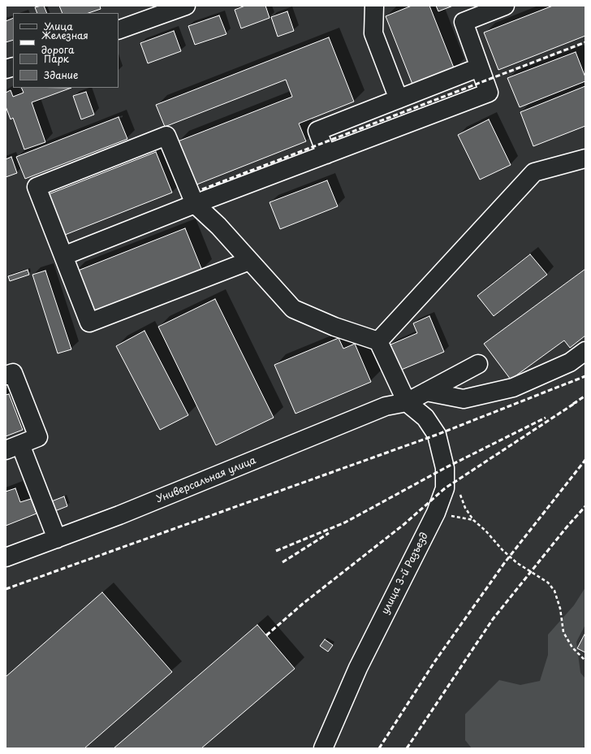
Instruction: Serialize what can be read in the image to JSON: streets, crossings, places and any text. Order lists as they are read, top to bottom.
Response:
{
  "streets": {
    "street": ["Универсальная улица", "улица 3-й Разъезд"]
  },
  "crossings": [
    ["Универсальная улица", "улица 3-й Разъезд"]
  ],
  "legend": [
    "Улица",
    "Железная дорога",
    "Парк",
    "Здание"
  ]
}
